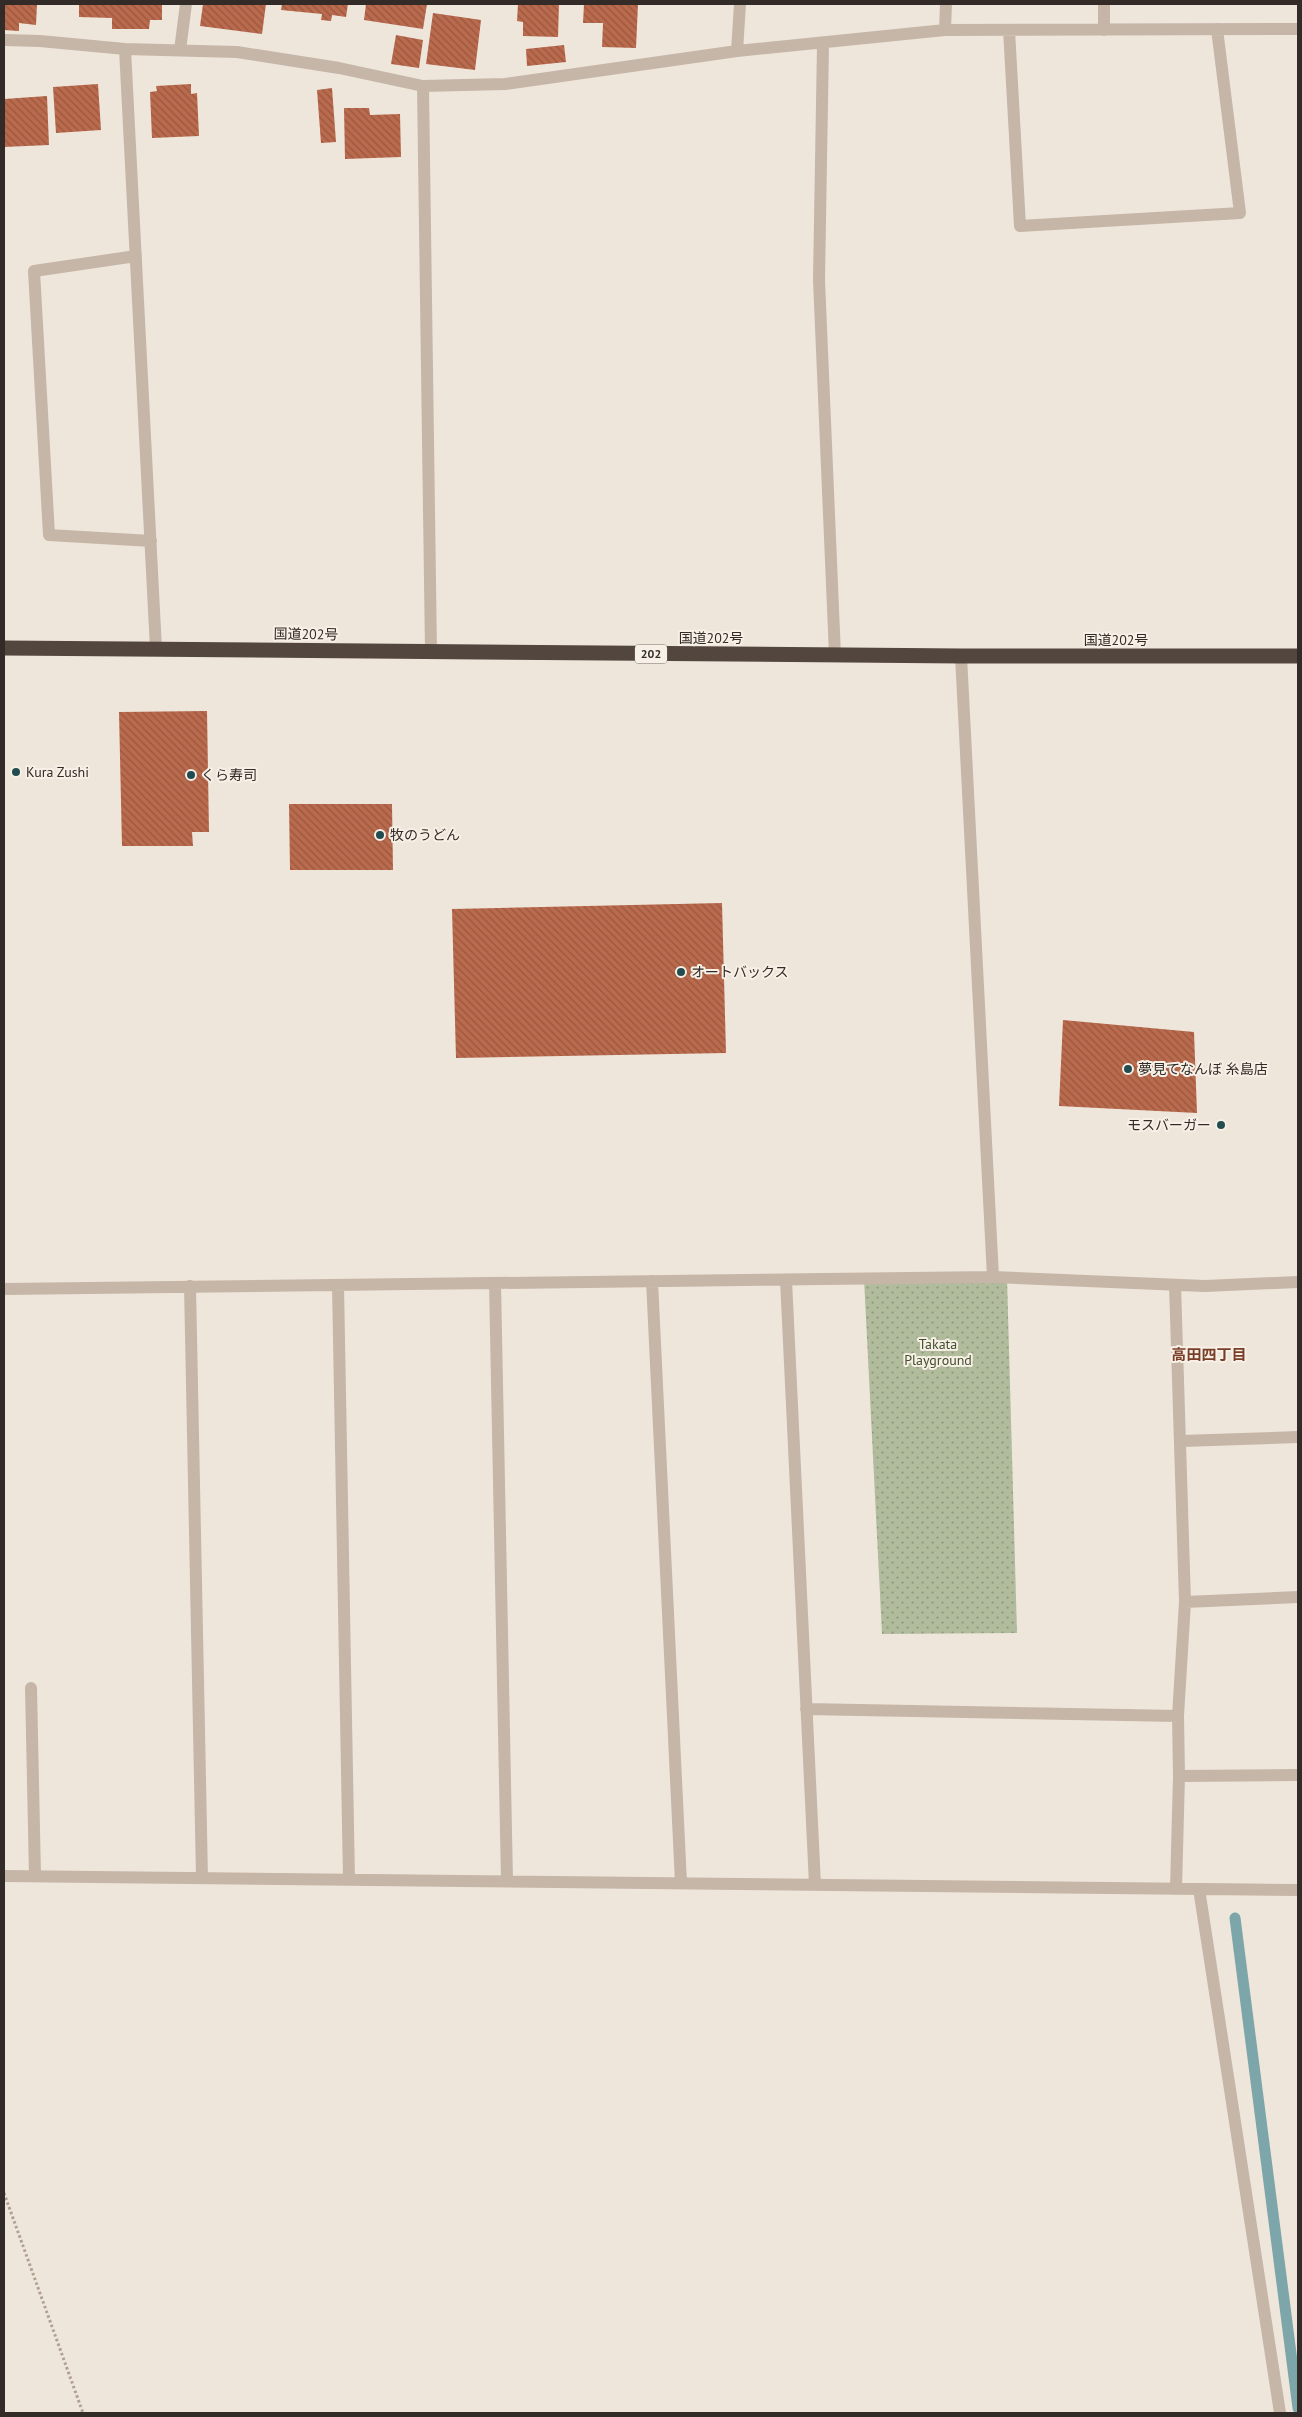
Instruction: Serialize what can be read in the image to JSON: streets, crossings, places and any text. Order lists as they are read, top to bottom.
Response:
{
  "streets": {
    "highway": ["国道202号", "202"]
  },
  "districts": ["高田四丁目"],
  "parks": ["Takata Playground"],
  "places": [
    "Kura Zushi",
    "くら寿司",
    "牧のうどん",
    "オートバックス",
    "夢見てなんぼ 糸島店",
    "モスバーガー"
  ]
}
